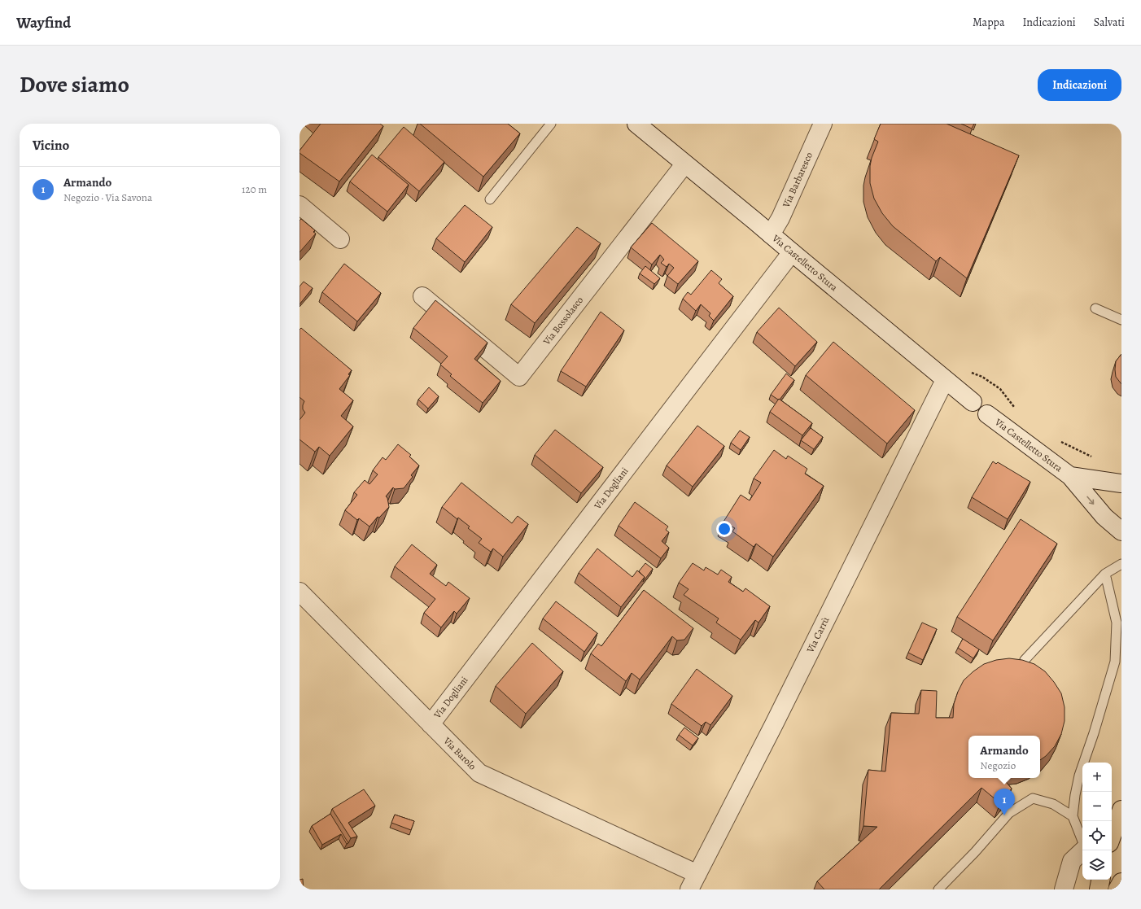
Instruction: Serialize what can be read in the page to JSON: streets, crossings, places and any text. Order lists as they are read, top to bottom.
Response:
{
  "streets": {
    "street": [
      "Via Barbaresco",
      "Via Castelletto Stura",
      "Via Bossolasco",
      "Via Dogliani",
      "Via Carrù",
      "Via Barolo"
    ]
  },
  "crossings": [
    ["Via Barbaresco", "Via Castelletto Stura"],
    ["Via Castelletto Stura", "Via Bossolasco"],
    ["Via Castelletto Stura", "Via Dogliani"],
    ["Via Castelletto Stura", "Via Carrù"],
    ["Via Dogliani", "Via Barolo"],
    ["Via Carrù", "Via Barolo"]
  ],
  "page": {
    "header": "Wayfind",
    "nav": ["Mappa", "Indicazioni", "Salvati"],
    "title": "Dove siamo",
    "buttons": "Indicazioni",
    "heading": "Vicino",
    "list": [
      {
        "mark": "1",
        "name": "Armando",
        "note": "Negozio · Via Savona",
        "value": "120 m"
      }
    ],
    "popup": ["Armando", "Negozio"],
    "map_buttons": ["+", "−"],
    "pins": "1"
  }
}
